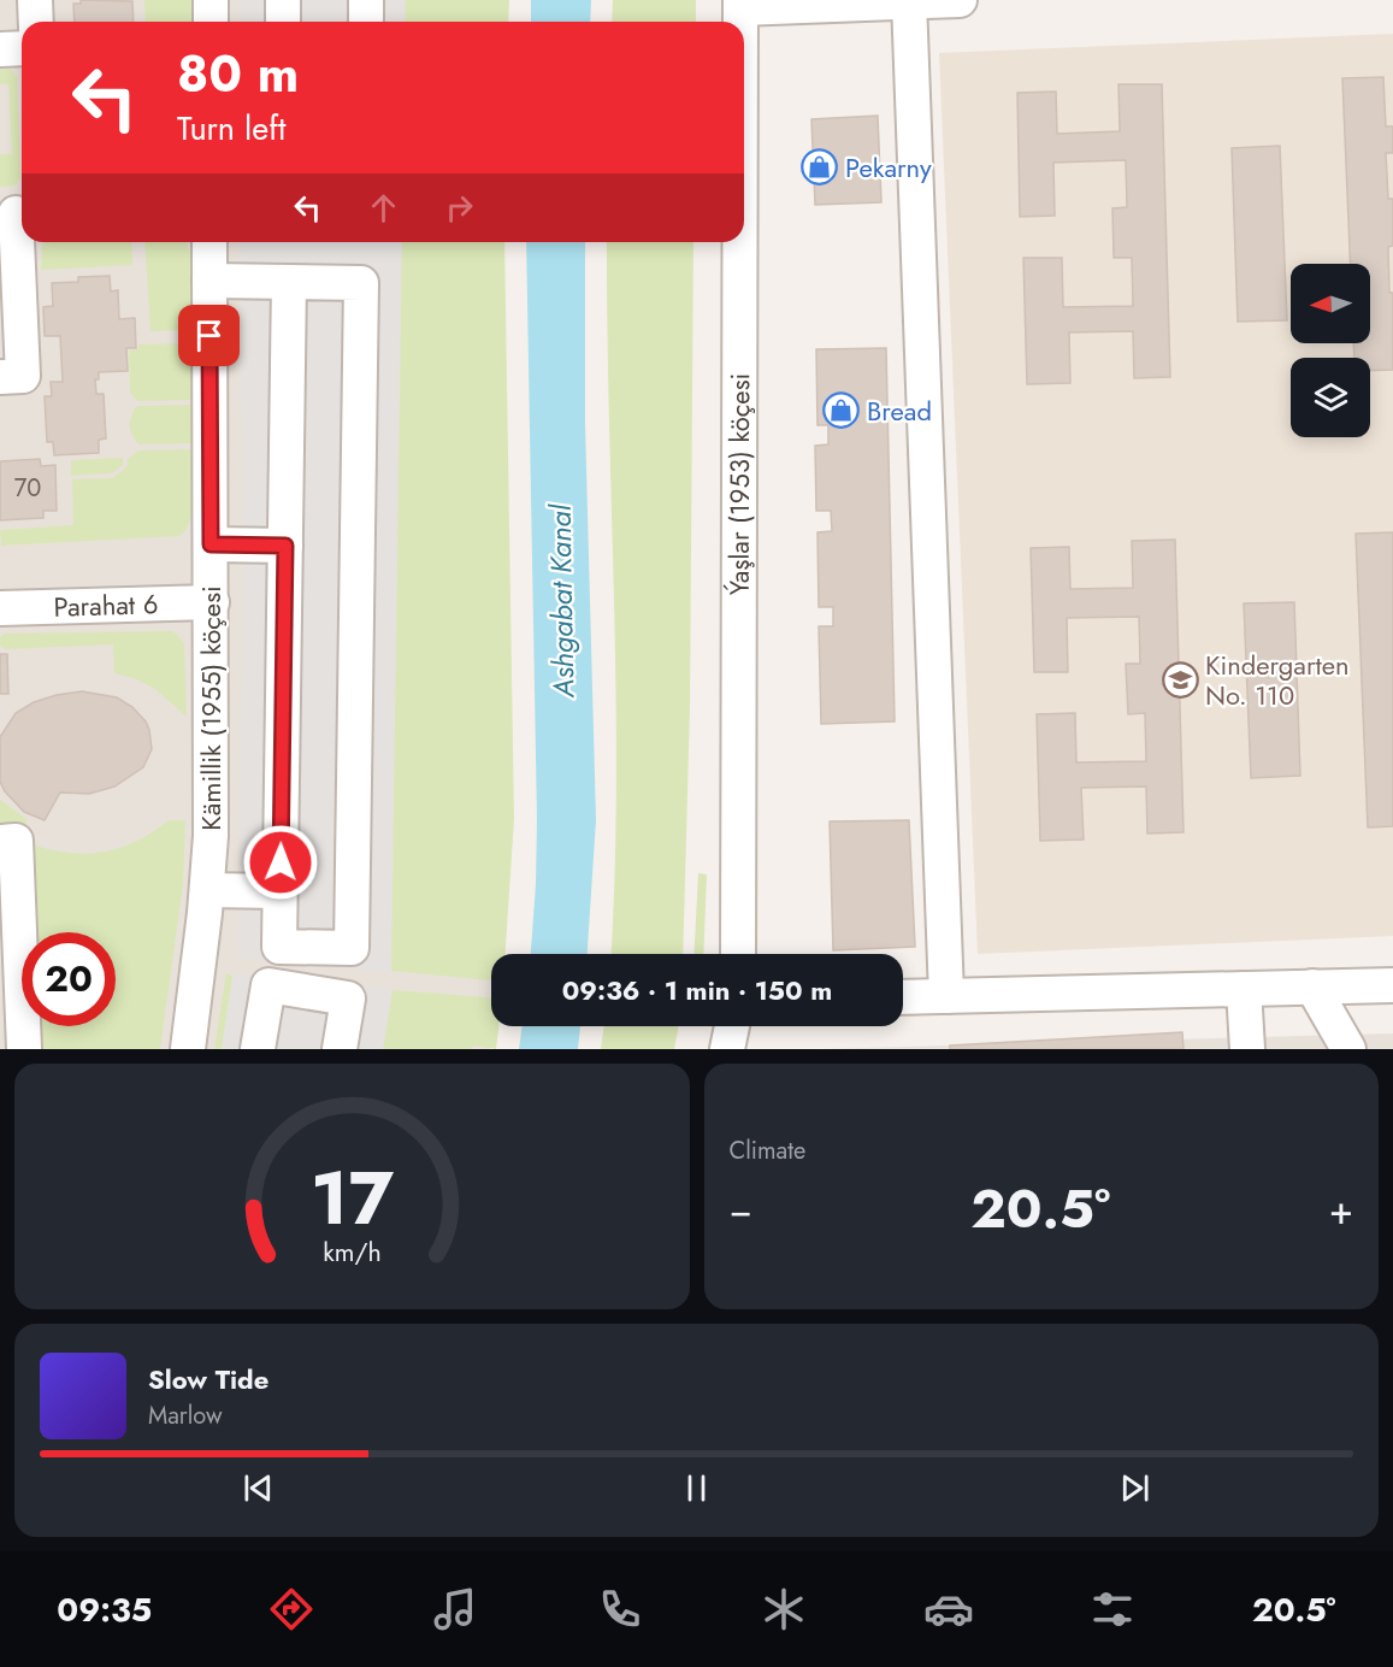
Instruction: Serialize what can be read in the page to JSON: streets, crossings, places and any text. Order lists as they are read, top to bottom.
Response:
{
  "streets": {
    "street": ["Ýaşlar (1953) köçesi", "Parahat 6", "Kämillik (1955) köçesi"]
  },
  "crossings": [
    ["Parahat 6", "Kämillik (1955) köçesi"]
  ],
  "water": ["Ashgabat Kanal"],
  "places": {
    "shop": ["Pekarny", "Bread"],
    "school or university": ["Kindergarten No. 110"]
  },
  "house_numbers": ["70"],
  "north": "left",
  "page": {
    "turn": ["80 m", "Turn left"],
    "limit": "20",
    "trip": "09:36 · 1 min · 150 m",
    "tile": "Climate",
    "heat": ["−", "20.5°", "+"],
    "song": ["Slow Tide", "Marlow"],
    "tabs": ["09:35", "20.5°"],
    "gauge": ["17", "km/h"]
  }
}
